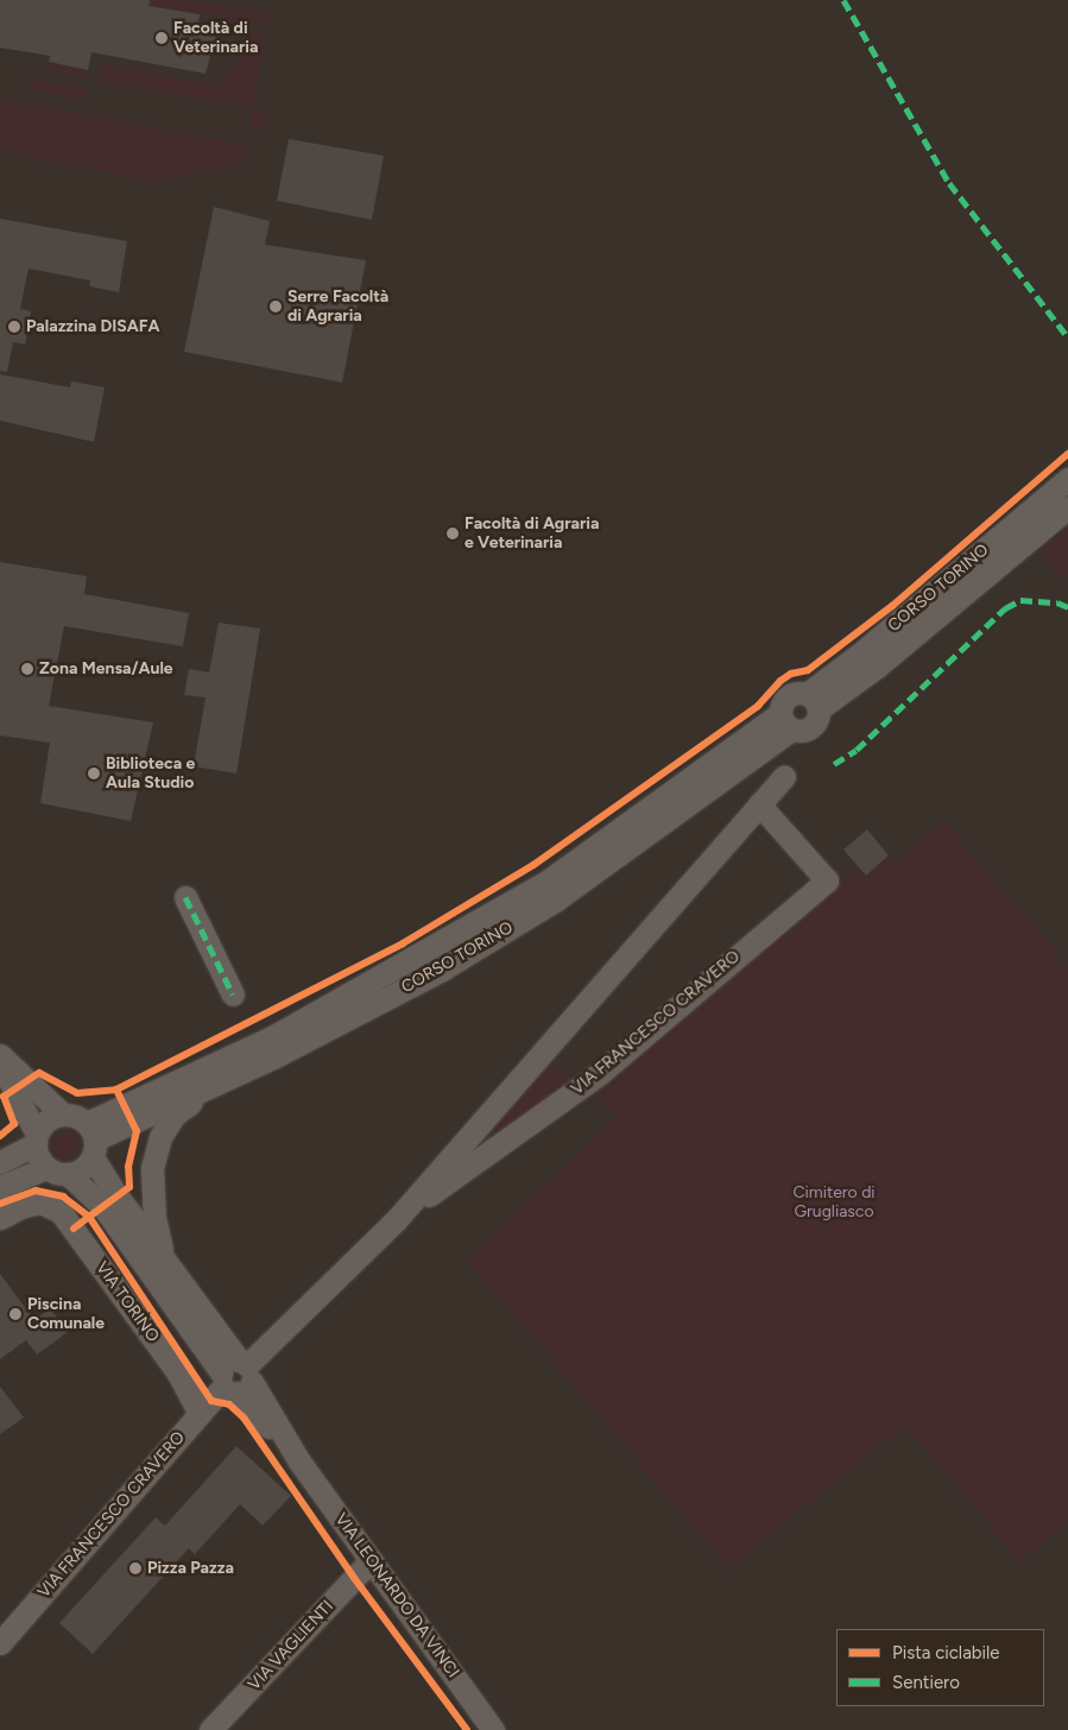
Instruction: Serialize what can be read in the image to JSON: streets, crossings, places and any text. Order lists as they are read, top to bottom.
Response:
{
  "streets": {
    "street": [
      "CORSO TORINO",
      "VIA FRANCESCO CRAVERO",
      "VIA TORINO",
      "VIA LEONARDO DA VINCI",
      "VIA VAGLIENTI"
    ]
  },
  "crossings": [
    ["CORSO TORINO", "VIA LEONARDO DA VINCI"],
    ["VIA FRANCESCO CRAVERO", "VIA TORINO"],
    ["VIA FRANCESCO CRAVERO", "VIA LEONARDO DA VINCI"],
    ["VIA LEONARDO DA VINCI", "VIA VAGLIENTI"]
  ],
  "parks": ["Cimitero di Grugliasco"],
  "places": [
    "Facoltà di Veterinaria",
    "Serre Facoltà di Agraria",
    "Palazzina DISAFA",
    "Facoltà di Agraria e Veterinaria",
    "Zona Mensa/Aule",
    "Biblioteca e Aula Studio",
    "Piscina Comunale",
    "Pizza Pazza"
  ],
  "legend": ["Pista ciclabile", "Sentiero"]
}
